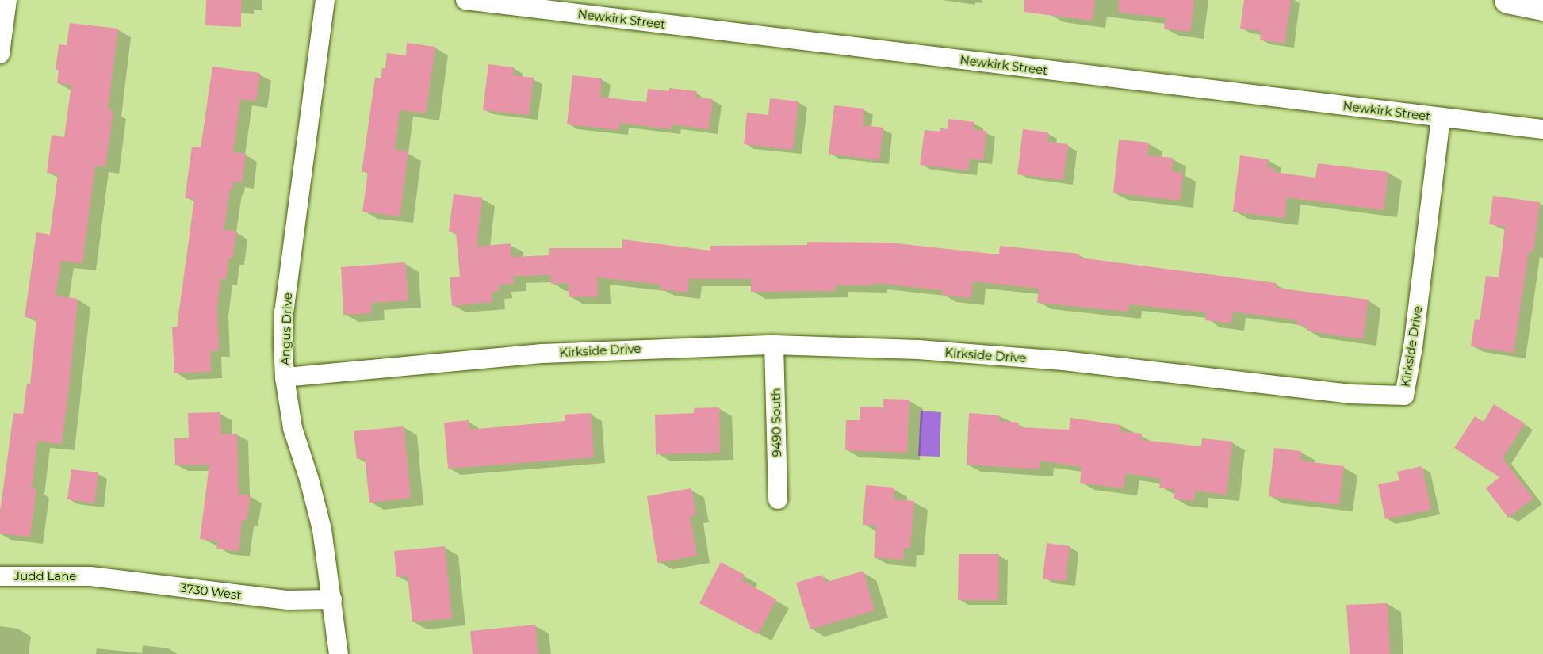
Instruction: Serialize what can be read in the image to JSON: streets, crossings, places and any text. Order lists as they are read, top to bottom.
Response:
{
  "streets": {
    "street": [
      "Newkirk Street",
      "Angus Drive",
      "Kirkside Drive",
      "9490 South",
      "Judd Lane",
      "3730 West"
    ]
  },
  "crossings": [
    ["Newkirk Street", "Kirkside Drive"],
    ["Angus Drive", "Kirkside Drive"],
    ["Angus Drive", "3730 West"],
    ["Kirkside Drive", "9490 South"],
    ["Judd Lane", "3730 West"]
  ]
}
